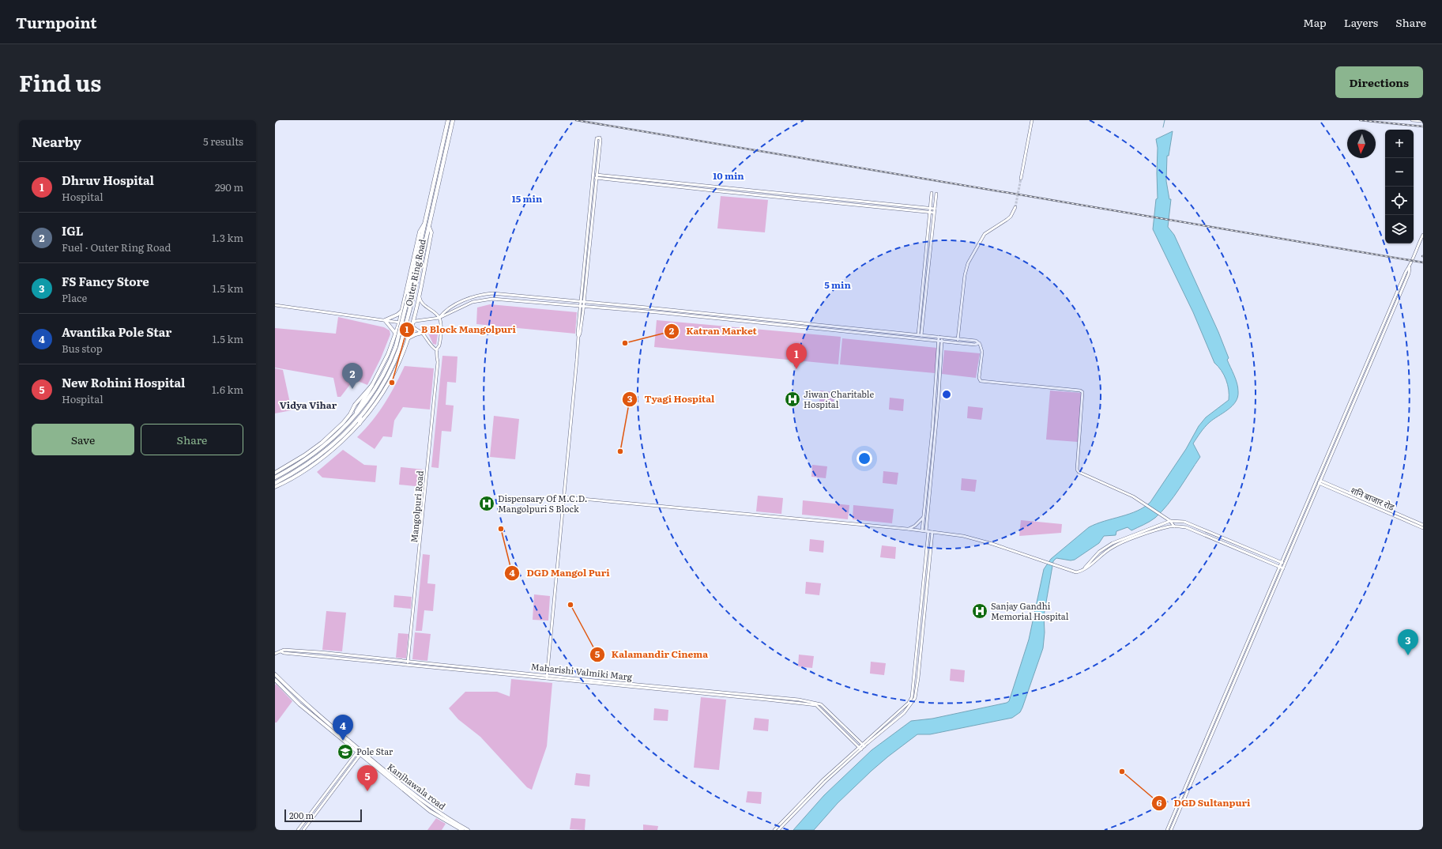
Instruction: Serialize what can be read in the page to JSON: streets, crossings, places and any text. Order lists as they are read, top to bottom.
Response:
{
  "streets": {
    "highway": ["Outer Ring Road"],
    "main road": ["Kanjhawala road"],
    "street": ["शनि बाजार रोड", "Mangolpuri Road", "Maharishi Valmiki Marg"]
  },
  "crossings": [
    ["Mangolpuri Road", "Maharishi Valmiki Marg"]
  ],
  "districts": ["Vidya Vihar"],
  "places": {
    "other": [
      "Katran Market",
      "B Block Mangolpuri",
      "Tyagi Hospital",
      "DGD Mangol Puri",
      "Kalamandir Cinema",
      "DGD Sultanpuri"
    ],
    "hospital": ["Jiwan Charitable Hospital", "Dispensary Of M.C.D. Mangolpuri S Block", "Sanjay Gandhi Memorial Hospital"],
    "school or university": ["Pole Star"]
  },
  "scale_bar": "200 m",
  "north": "bottom",
  "page": {
    "header": "Turnpoint",
    "nav": ["Map", "Layers", "Share"],
    "title": "Find us",
    "buttons": [
      "Directions",
      ["Save", "Share"]
    ],
    "heading": ["Nearby", "5 results"],
    "map_buttons": ["+", "−"],
    "list": [
      {
        "mark": "1",
        "name": "Dhruv Hospital",
        "note": "Hospital",
        "value": "290 m"
      },
      {
        "mark": "2",
        "name": "IGL",
        "note": "Fuel · Outer Ring Road",
        "value": "1.3 km"
      },
      {
        "mark": "3",
        "name": "FS Fancy Store",
        "note": "Place",
        "value": "1.5 km"
      },
      {
        "mark": "4",
        "name": "Avantika Pole Star",
        "note": "Bus stop",
        "value": "1.5 km"
      },
      {
        "mark": "5",
        "name": "New Rohini Hospital",
        "note": "Hospital",
        "value": "1.6 km"
      }
    ],
    "pins": [
      "1",
      "2",
      "3",
      "4",
      "5"
    ],
    "scale": "200 m"
  },
  "rings": ["10 min", "15 min", "5 min"]
}
